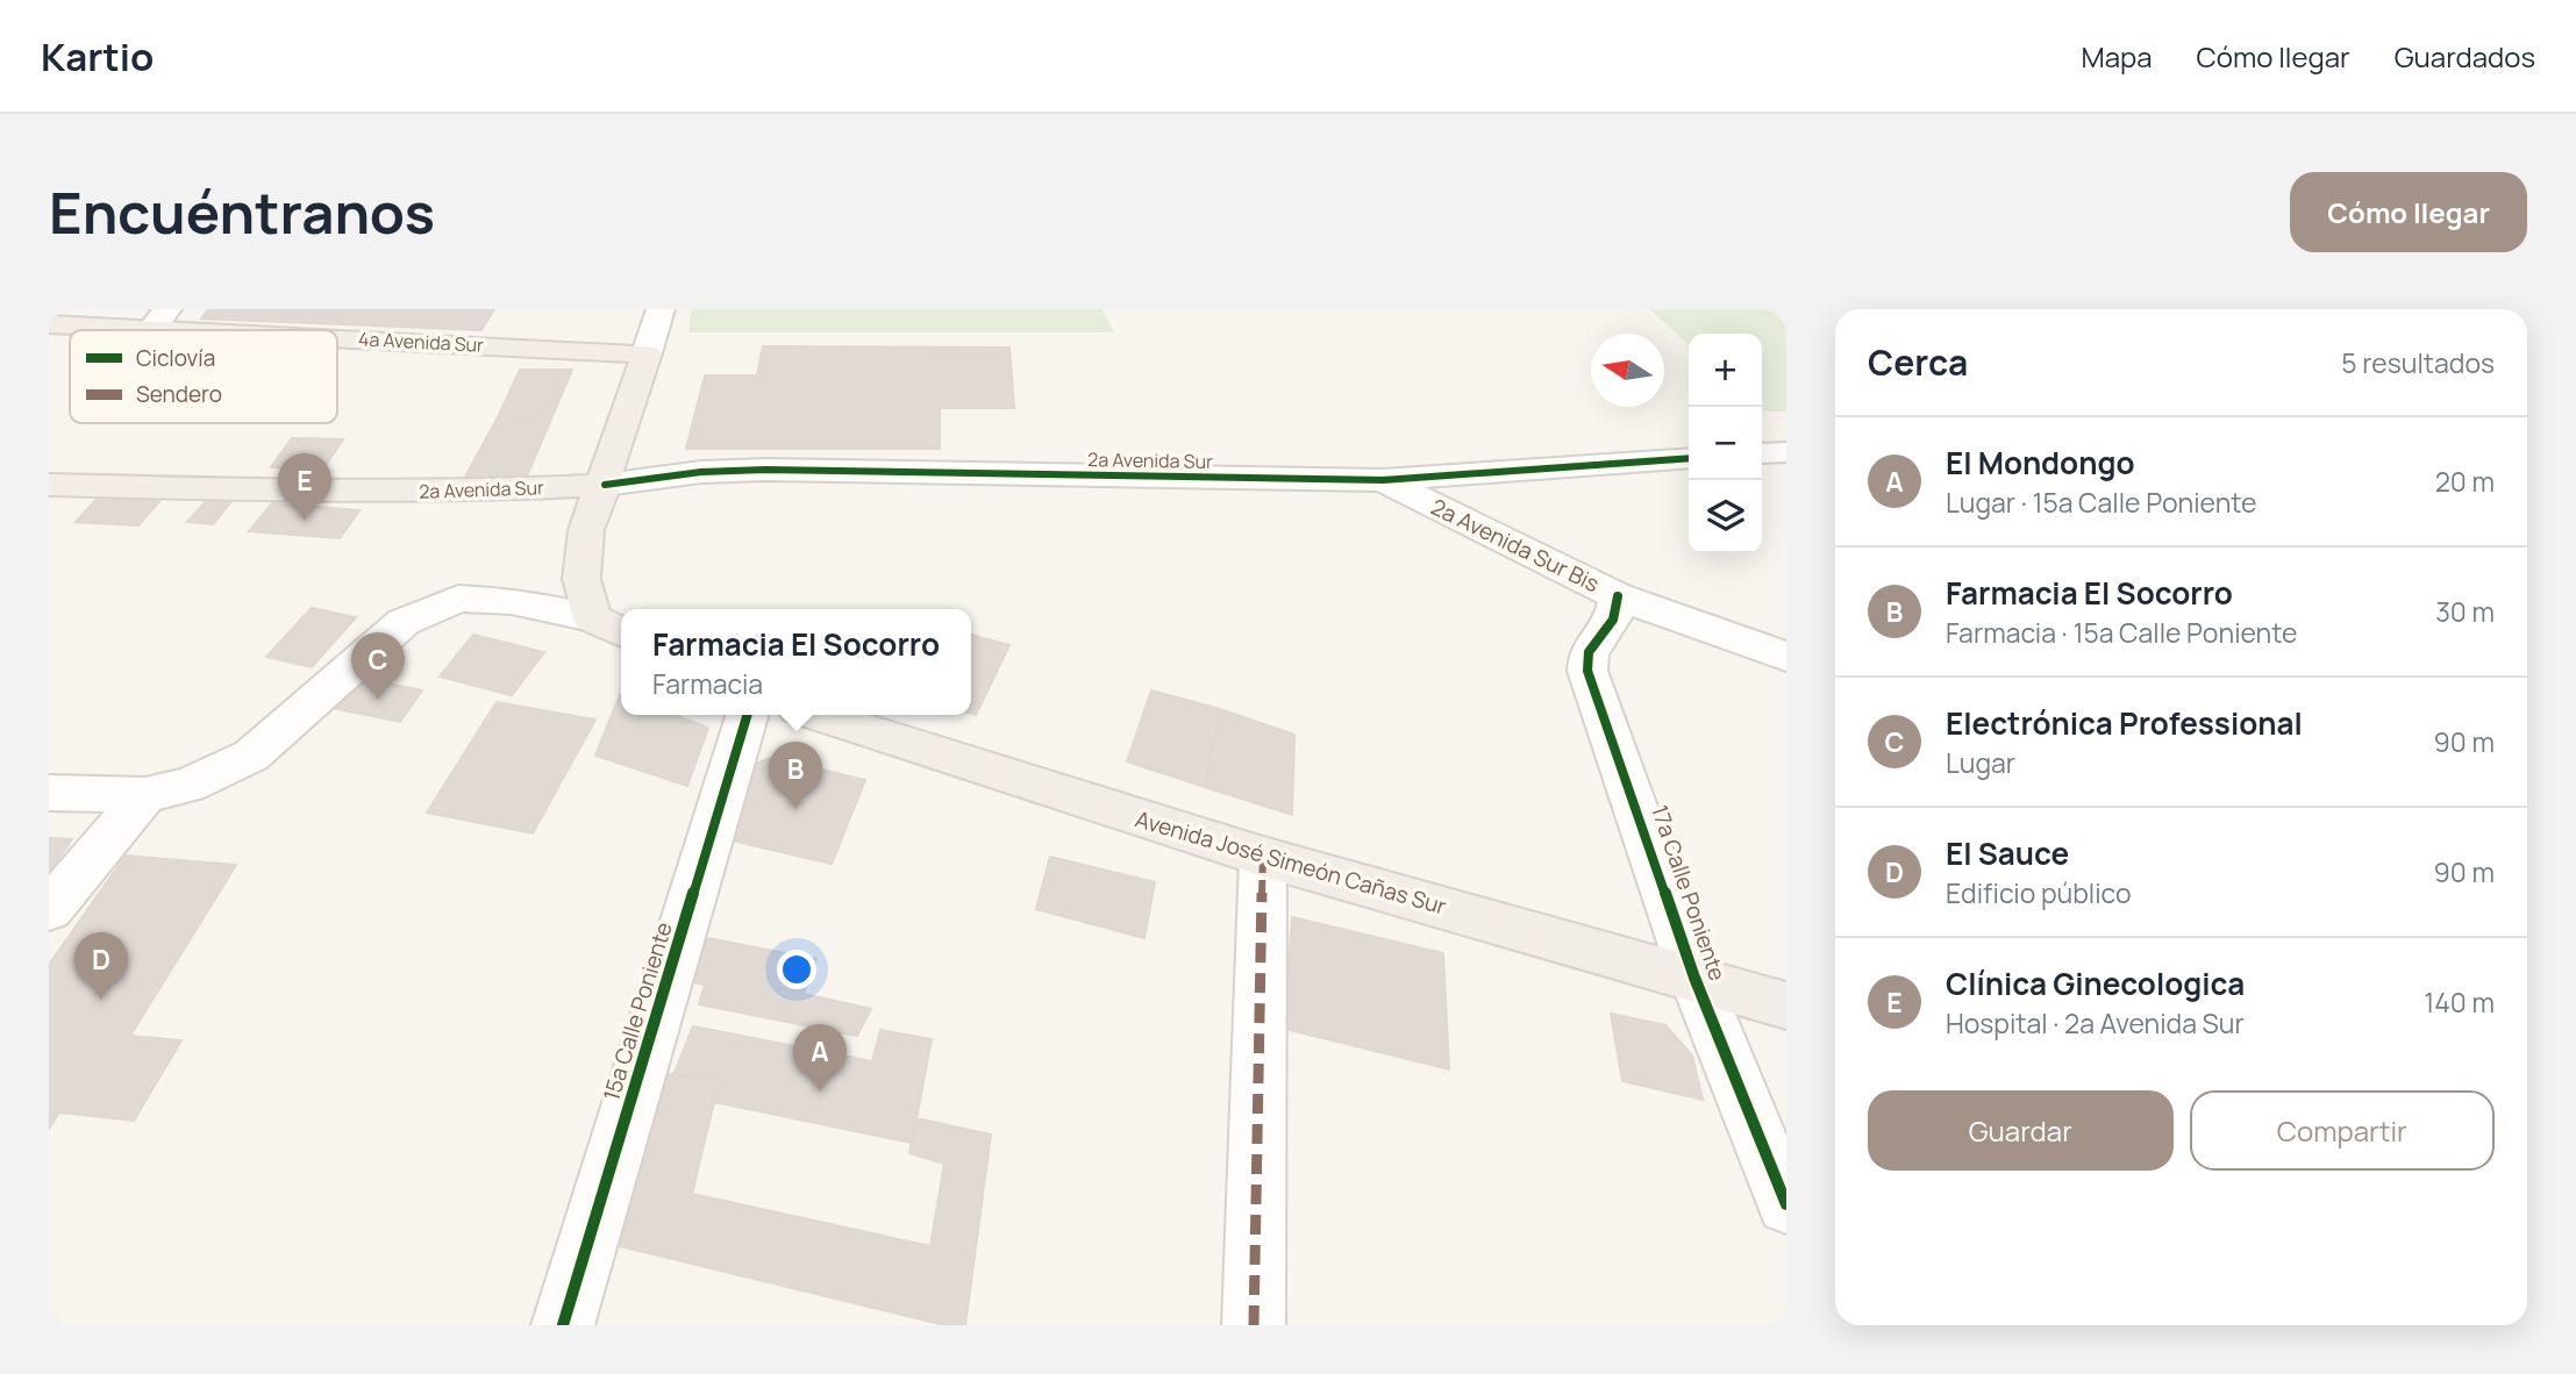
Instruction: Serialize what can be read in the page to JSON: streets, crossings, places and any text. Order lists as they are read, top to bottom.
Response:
{
  "streets": {
    "main road": ["4a Avenida Sur", "2a Avenida Sur", "Avenida José Simeón Cañas Sur"],
    "street": ["2a Avenida Sur Bis", "17a Calle Poniente", "15a Calle Poniente"]
  },
  "crossings": [
    ["2a Avenida Sur", "2a Avenida Sur Bis"],
    ["2a Avenida Sur Bis", "17a Calle Poniente"],
    ["Avenida José Simeón Cañas Sur", "17a Calle Poniente"]
  ],
  "legend": ["Ciclovía", "Sendero"],
  "north": "left",
  "page": {
    "header": "Kartio",
    "nav": ["Mapa", "Cómo llegar", "Guardados"],
    "buttons": [
      "Cómo llegar",
      ["Guardar", "Compartir"]
    ],
    "title": "Encuéntranos",
    "heading": ["Cerca", "5 resultados"],
    "map_buttons": ["+", "−"],
    "list": [
      {
        "mark": "A",
        "name": "El Mondongo",
        "note": "Lugar · 15a Calle Poniente",
        "value": "20 m"
      },
      {
        "mark": "B",
        "name": "Farmacia El Socorro",
        "note": "Farmacia · 15a Calle Poniente",
        "value": "30 m"
      },
      {
        "mark": "C",
        "name": "Electrónica Professional",
        "note": "Lugar",
        "value": "90 m"
      },
      {
        "mark": "D",
        "name": "El Sauce",
        "note": "Edificio público",
        "value": "90 m"
      },
      {
        "mark": "E",
        "name": "Clínica Ginecologica",
        "note": "Hospital · 2a Avenida Sur",
        "value": "140 m"
      }
    ],
    "pins": [
      "E",
      "C",
      "B",
      "D",
      "A"
    ],
    "popup": ["Farmacia El Socorro", "Farmacia"]
  }
}
